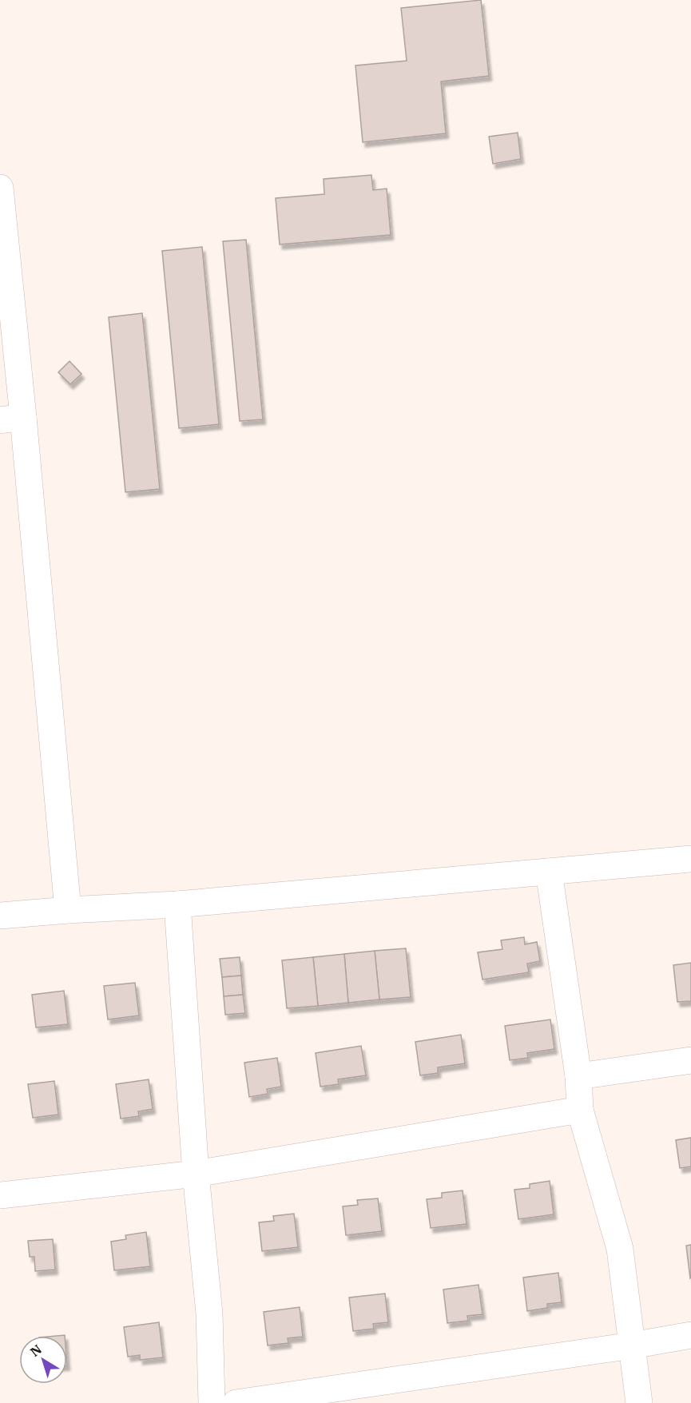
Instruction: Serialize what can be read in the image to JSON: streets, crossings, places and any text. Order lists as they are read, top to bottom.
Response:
{
  "north": "top left"
}
